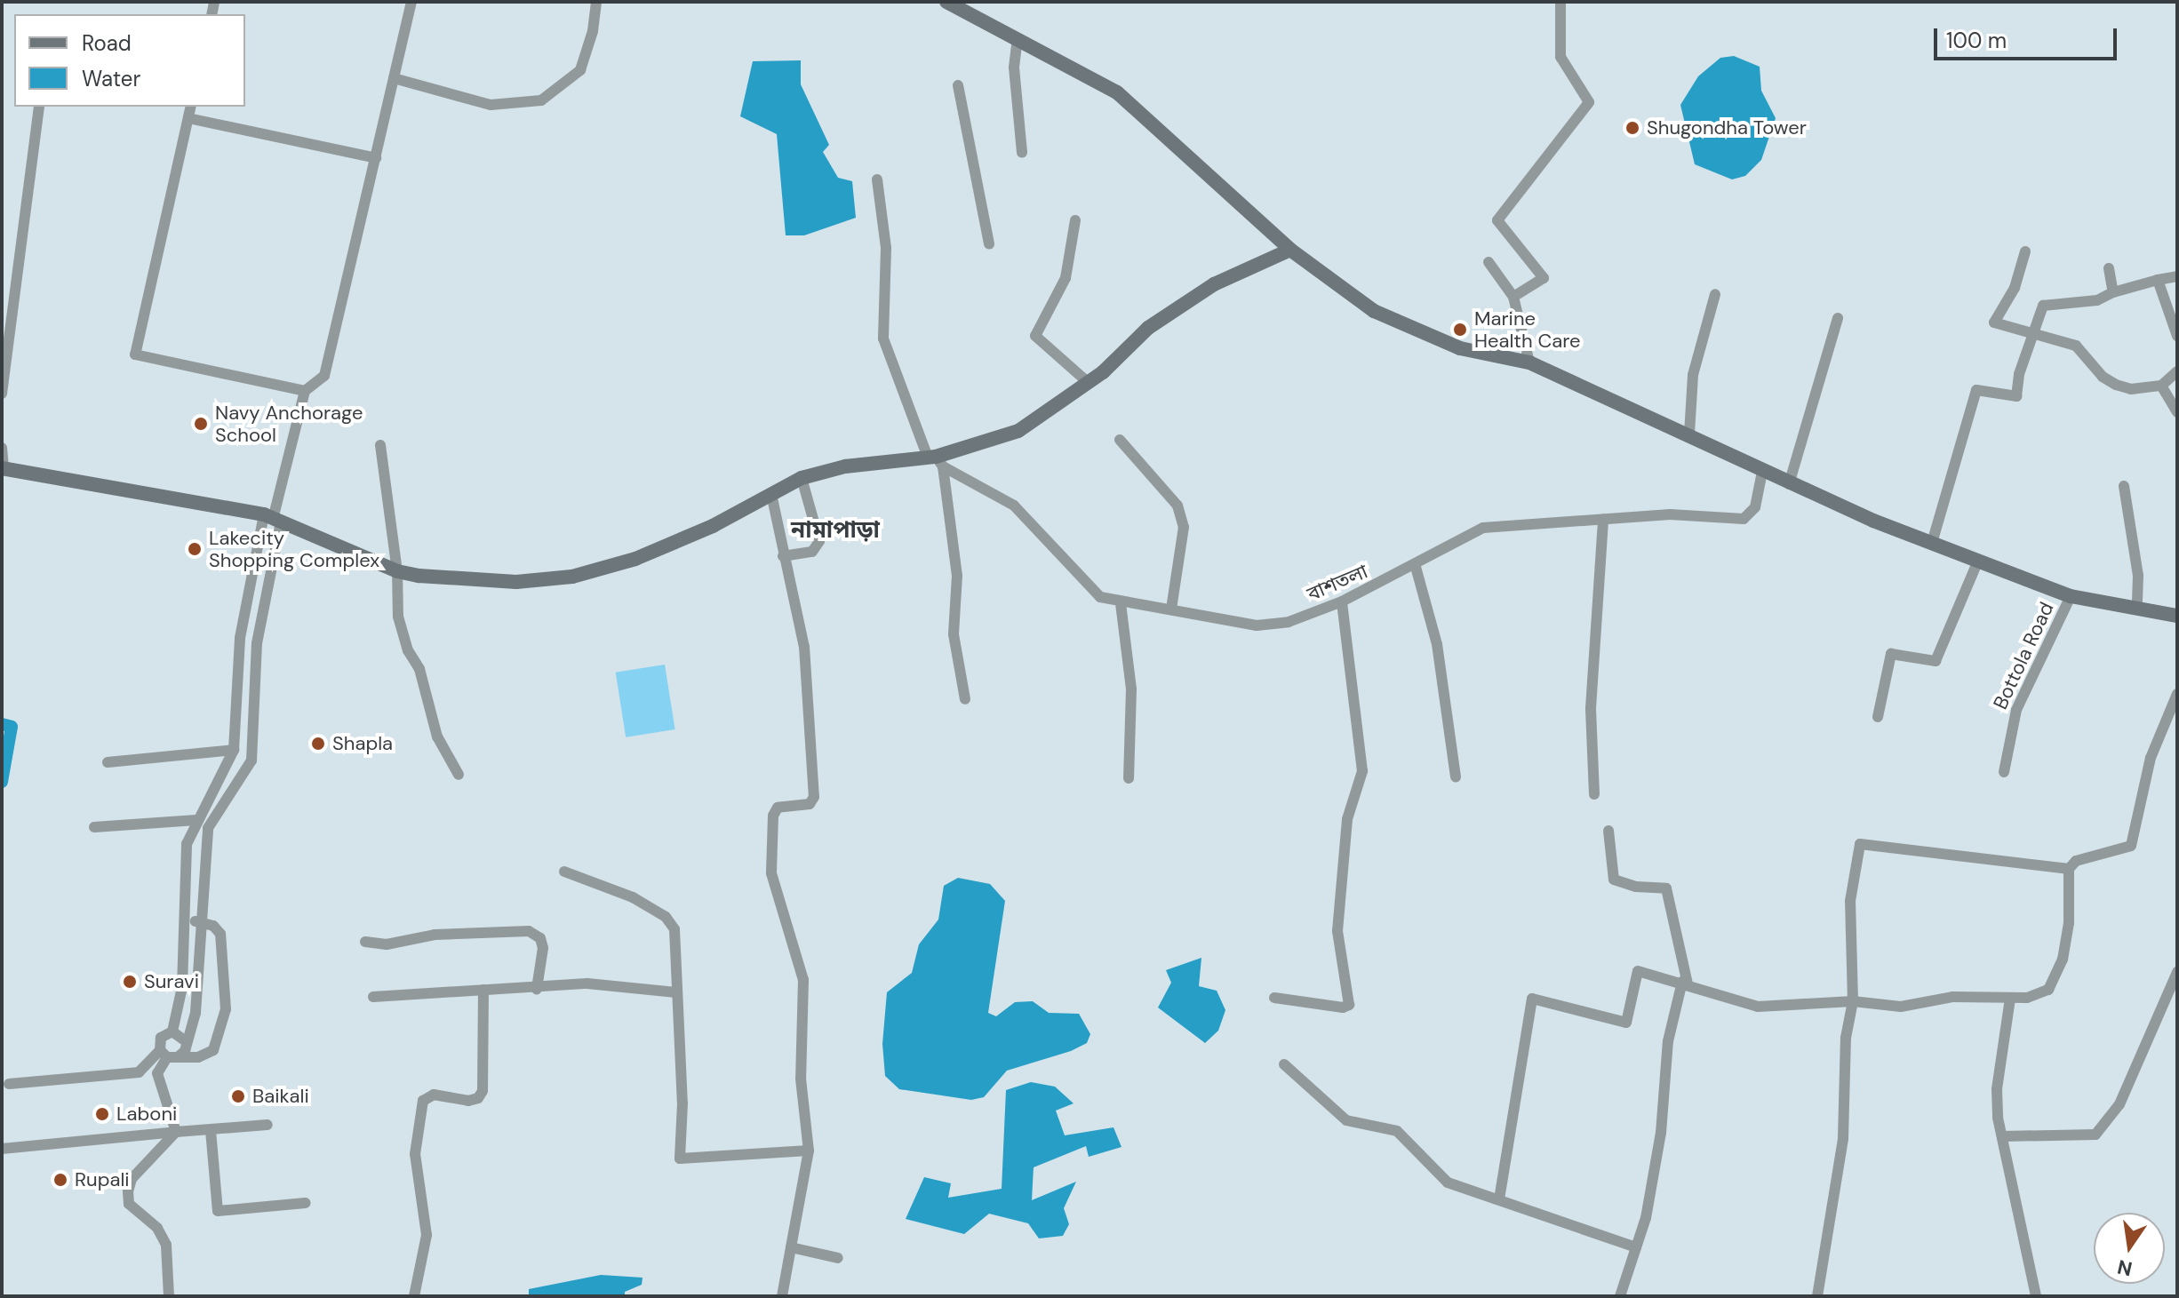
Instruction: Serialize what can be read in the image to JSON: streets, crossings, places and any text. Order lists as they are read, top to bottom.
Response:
{
  "streets": {
    "street": ["বাশতলা", "Bottola Road"]
  },
  "districts": ["নামাপাড়া"],
  "places": [
    "Shugondha Tower",
    "Marine Health Care",
    "Navy Anchorage School",
    "Lakecity Shopping Complex",
    "Shapla",
    "Suravi",
    "Baikali",
    "Laboni",
    "Rupali"
  ],
  "legend": ["Road", "Water"],
  "scale_bar": "100 m",
  "north": "bottom"
}
